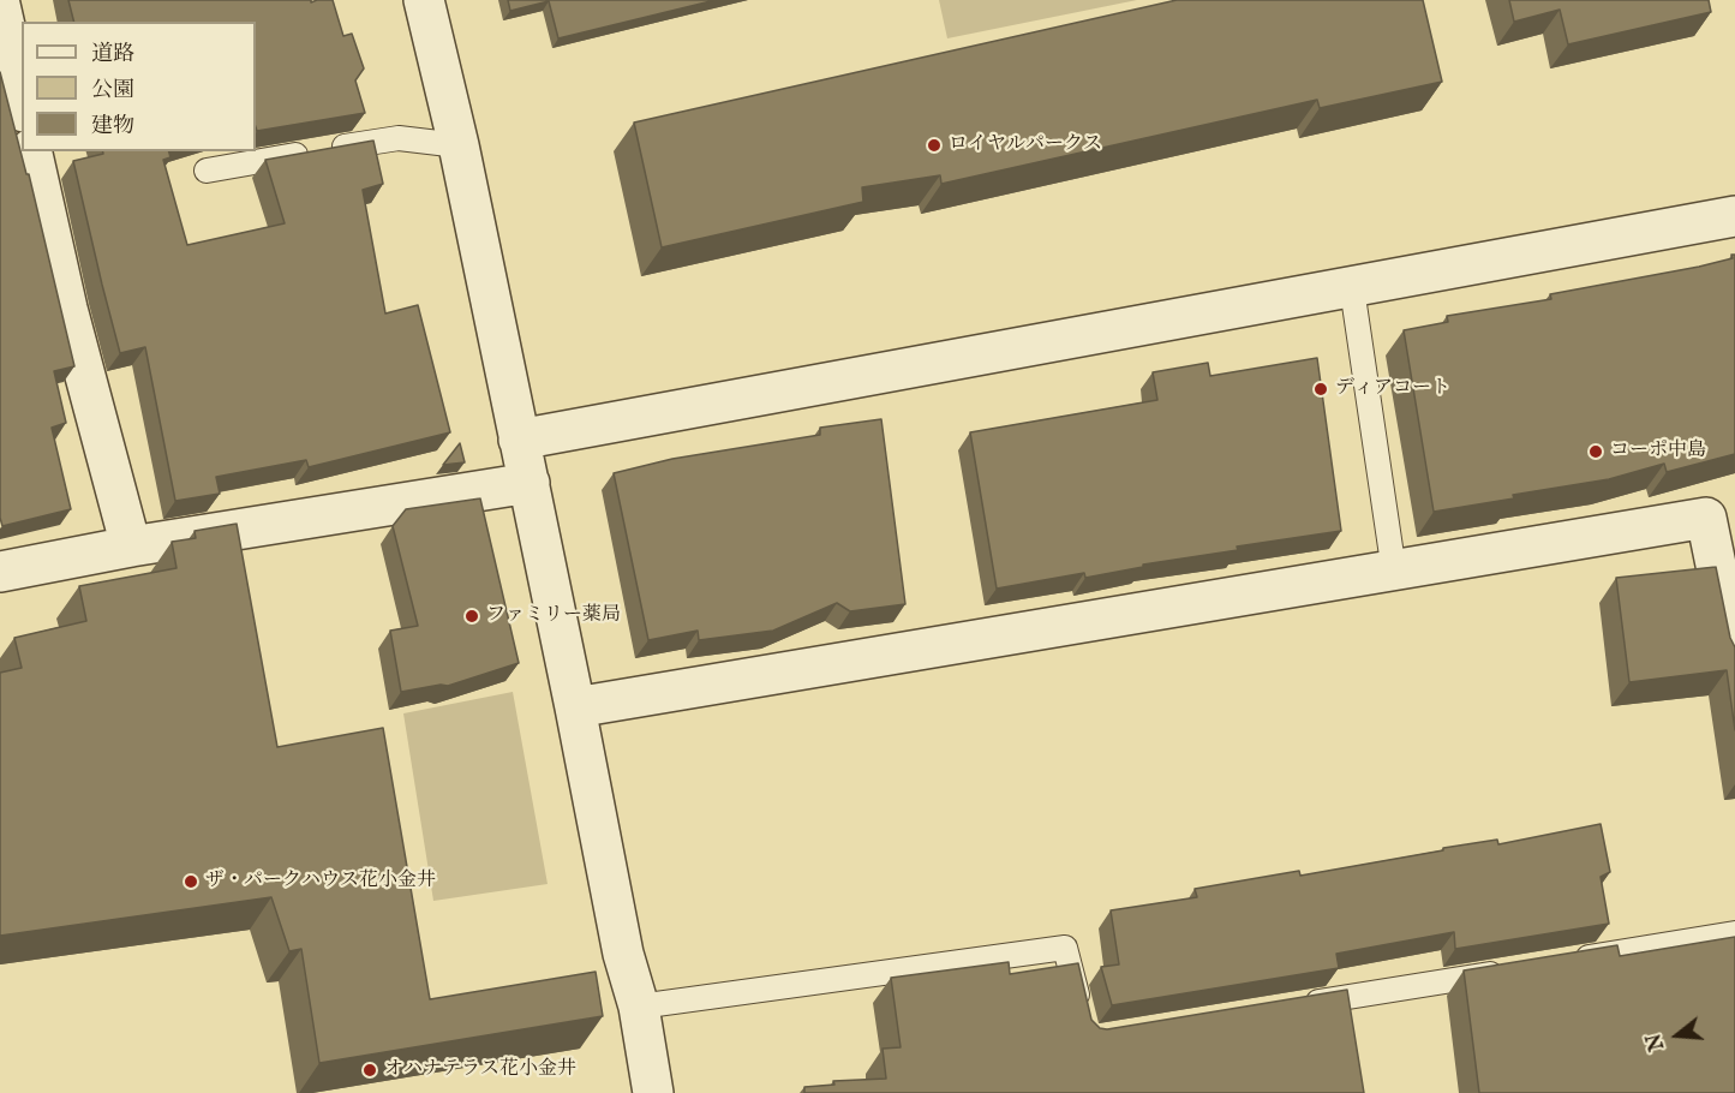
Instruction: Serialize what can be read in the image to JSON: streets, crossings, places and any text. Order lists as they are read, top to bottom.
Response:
{
  "places": [
    "ロイヤルパークス",
    "ディアコート",
    "コーポ中島",
    "ファミリー薬局",
    "ザ・パークハウス花小金井",
    "オハナテラス花小金井"
  ],
  "legend": ["道路", "公園", "建物"],
  "north": "left"
}
